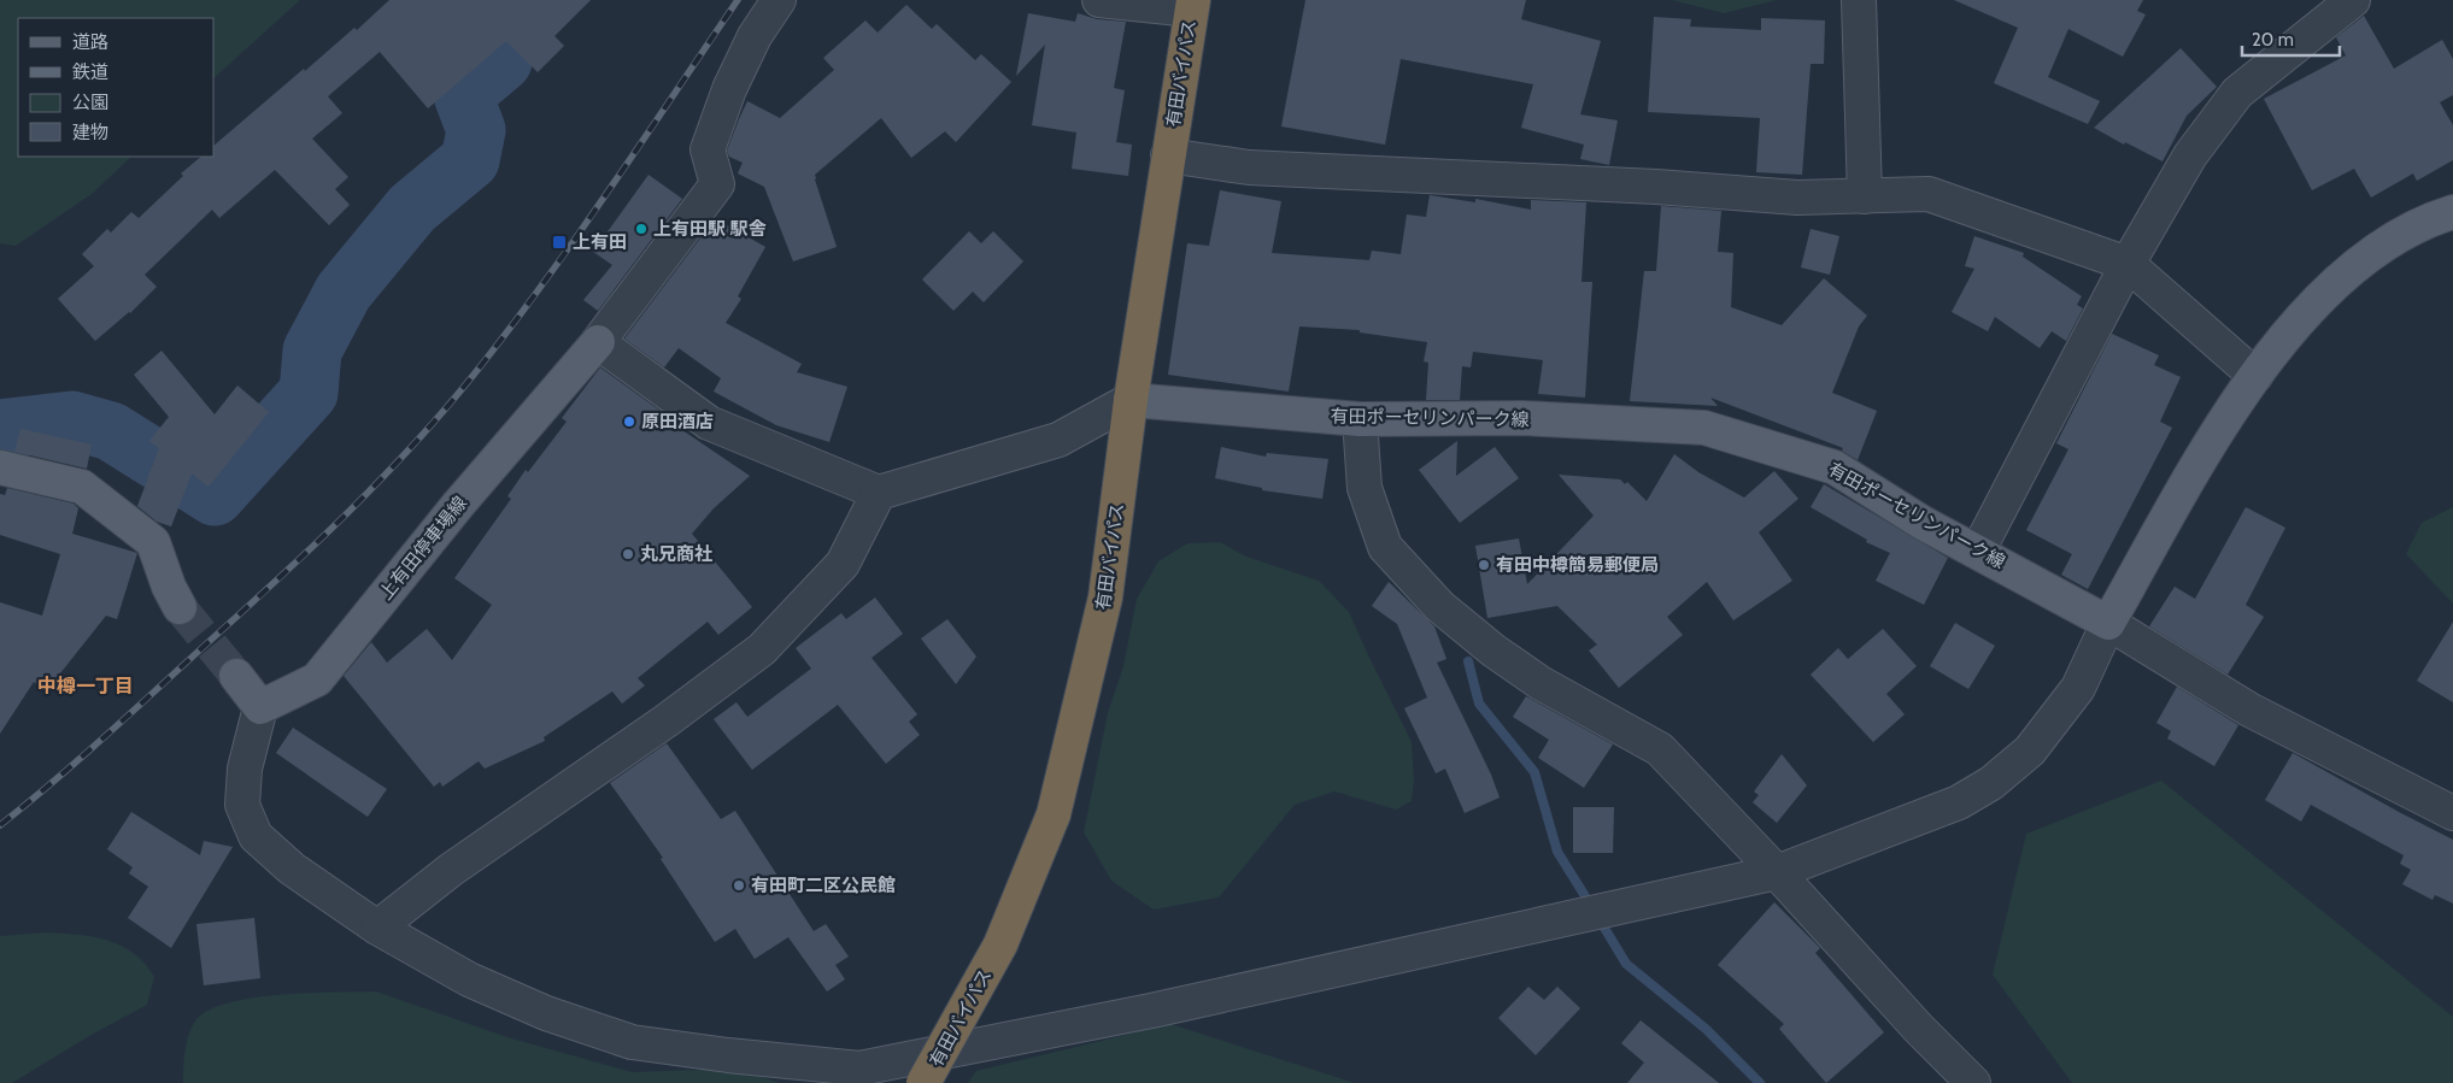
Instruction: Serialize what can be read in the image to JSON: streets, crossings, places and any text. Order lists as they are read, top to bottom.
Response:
{
  "streets": {
    "highway": ["有田バイパス"],
    "main road": ["有田ポーセリンパーク線", "上有田停車場線"]
  },
  "crossings": [
    ["有田バイパス", "有田ポーセリンパーク線"]
  ],
  "districts": ["中樽一丁目"],
  "places": {
    "other": [
      "上有田駅 駅舎",
      "原田酒店",
      "丸兄商社",
      "有田中樽簡易郵便局",
      "有田町二区公民館"
    ],
    "transit": ["上有田"]
  },
  "legend": [
    "道路",
    "鉄道",
    "公園",
    "建物"
  ],
  "scale_bar": "20 m"
}
